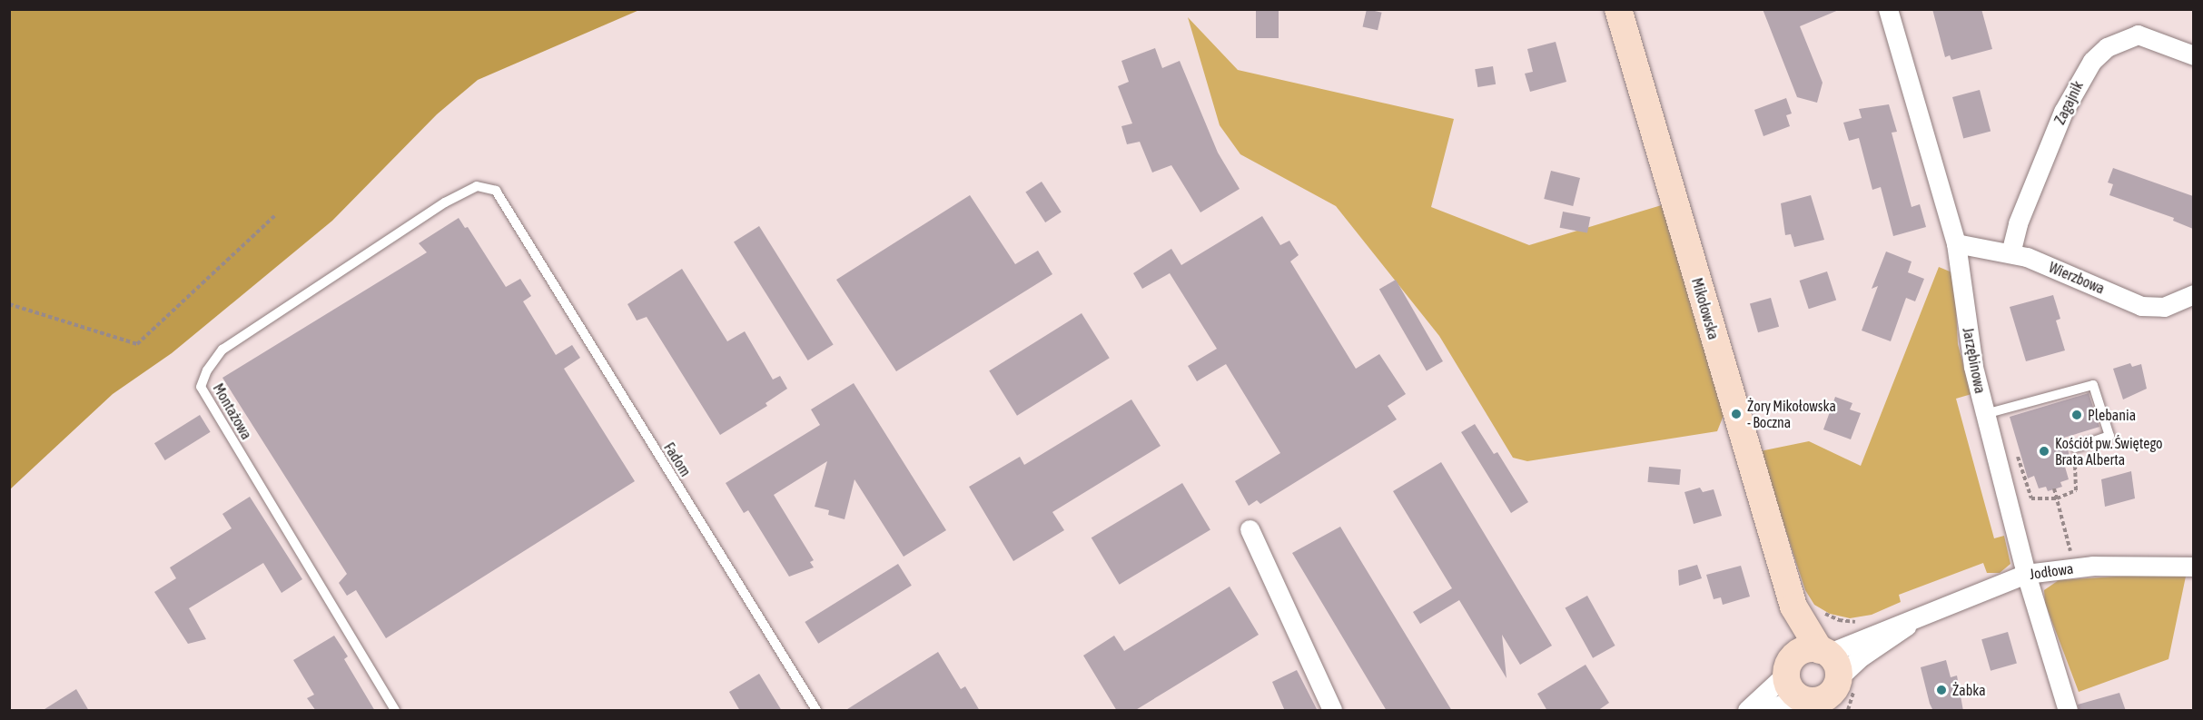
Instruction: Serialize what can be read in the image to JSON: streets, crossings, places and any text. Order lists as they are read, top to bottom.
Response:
{
  "streets": {
    "street": [
      "Zagajnik",
      "Wierzbowa",
      "Mikołowska",
      "Jarzębinowa",
      "Jodłowa"
    ],
    "lane": ["Montażowa", "Fadom"]
  },
  "crossings": [
    ["Zagajnik", "Wierzbowa"],
    ["Wierzbowa", "Jarzębinowa"],
    ["Mikołowska", "Jodłowa"],
    ["Jarzębinowa", "Jodłowa"],
    ["Montażowa", "Fadom"]
  ],
  "places": [
    "Żory Mikołowska - Boczna",
    "Plebania",
    "Kościół pw. Świętego Brata Alberta",
    "Żabka"
  ]
}
